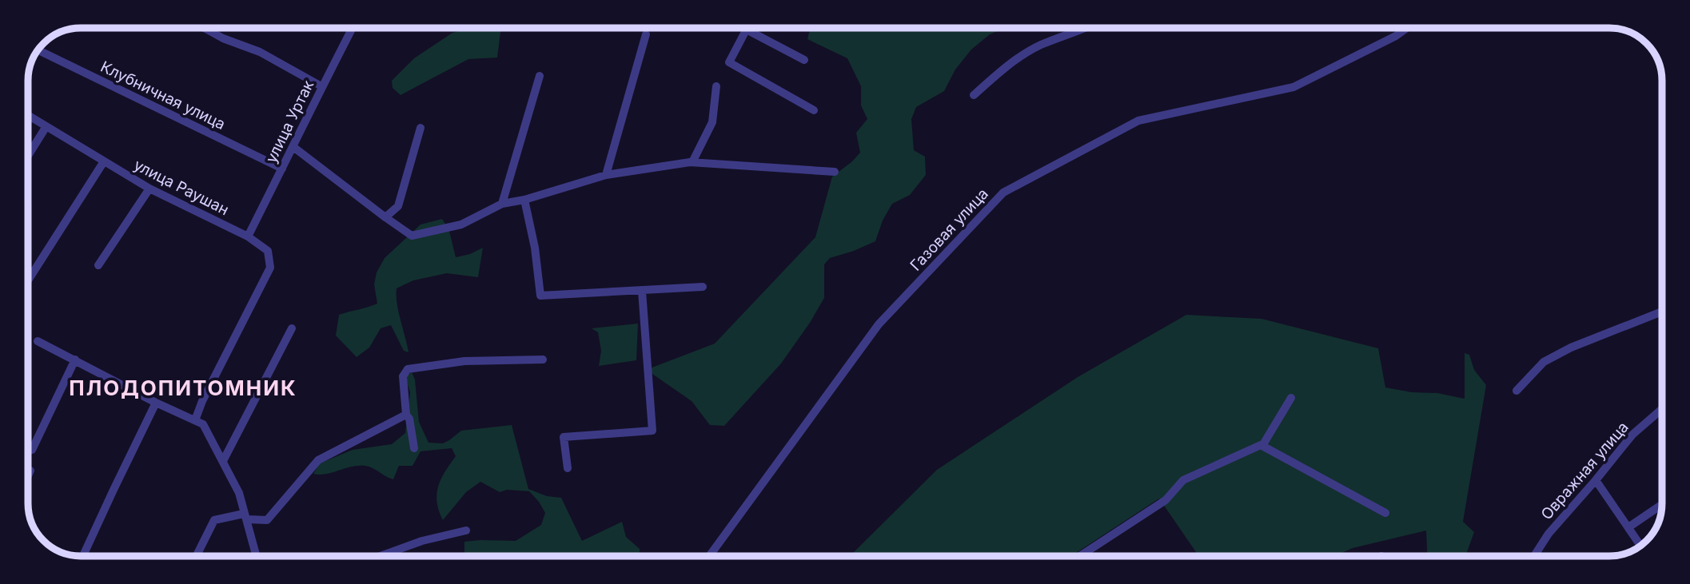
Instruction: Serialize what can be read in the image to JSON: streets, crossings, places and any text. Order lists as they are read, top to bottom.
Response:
{
  "streets": {
    "street": [
      "Клубничная улица",
      "улица Уртак",
      "улица Раушан",
      "Газовая улица",
      "Овражная улица"
    ]
  },
  "crossings": [
    ["Клубничная улица", "улица Уртак"],
    ["улица Уртак", "улица Раушан"]
  ],
  "districts": ["ПЛОДОПИТОМНИК"]
}
